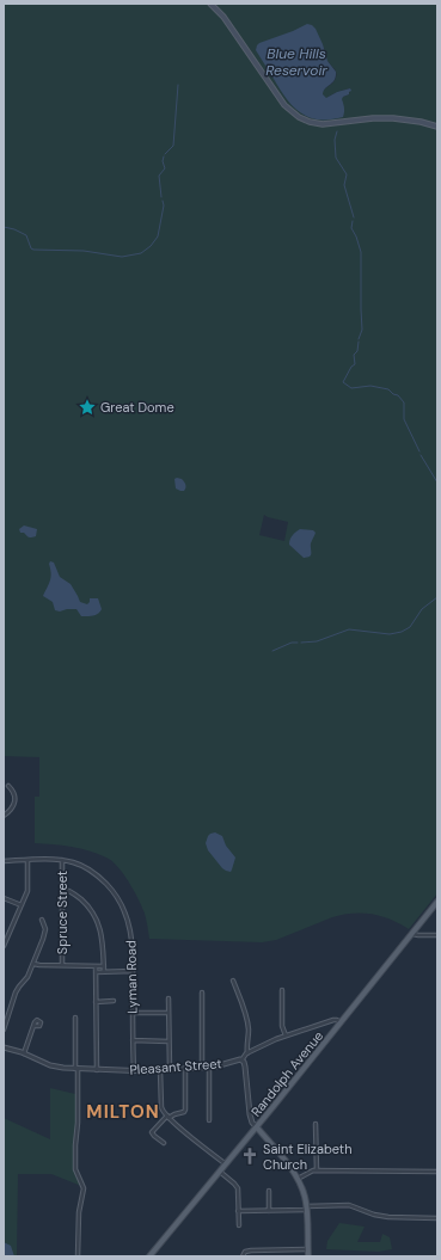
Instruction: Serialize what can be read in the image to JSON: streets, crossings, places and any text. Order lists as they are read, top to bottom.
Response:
{
  "streets": {
    "main road": ["Randolph Avenue"],
    "street": ["Spruce Street", "Lyman Road", "Pleasant Street"]
  },
  "crossings": [
    ["Spruce Street", "Lyman Road"],
    ["Lyman Road", "Pleasant Street"]
  ],
  "districts": ["MILTON"],
  "water": ["Blue Hills Reservoir"],
  "places": {
    "place": ["Great Dome"],
    "church": ["Saint Elizabeth Church"]
  }
}
